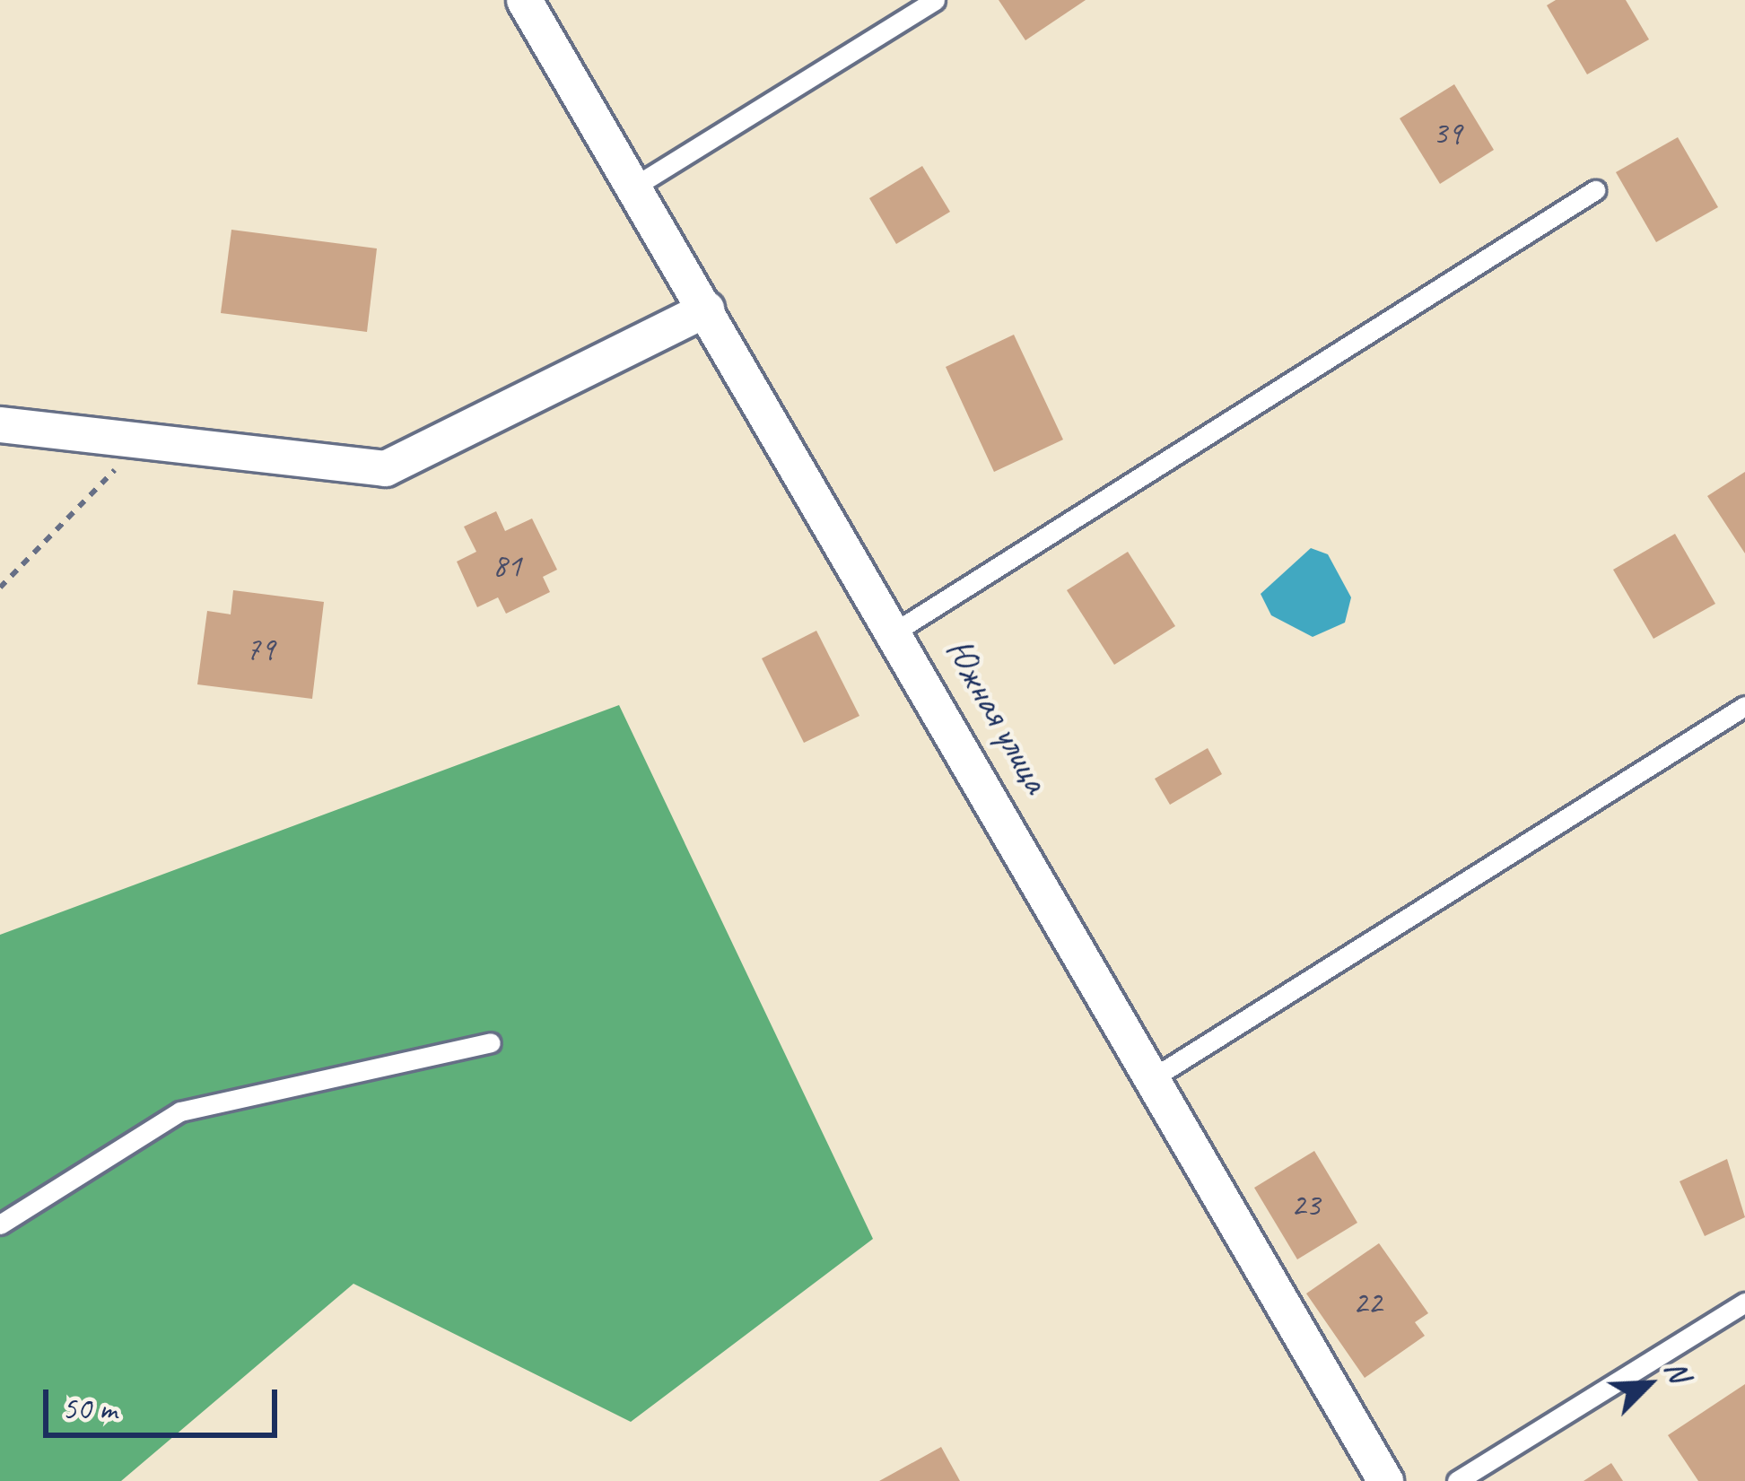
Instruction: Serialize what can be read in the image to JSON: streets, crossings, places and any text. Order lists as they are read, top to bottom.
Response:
{
  "streets": {
    "street": ["Южная улица"]
  },
  "house_numbers": [
    "39",
    "81",
    "79",
    "23",
    "22"
  ],
  "scale_bar": "50 m",
  "north": "top right"
}
